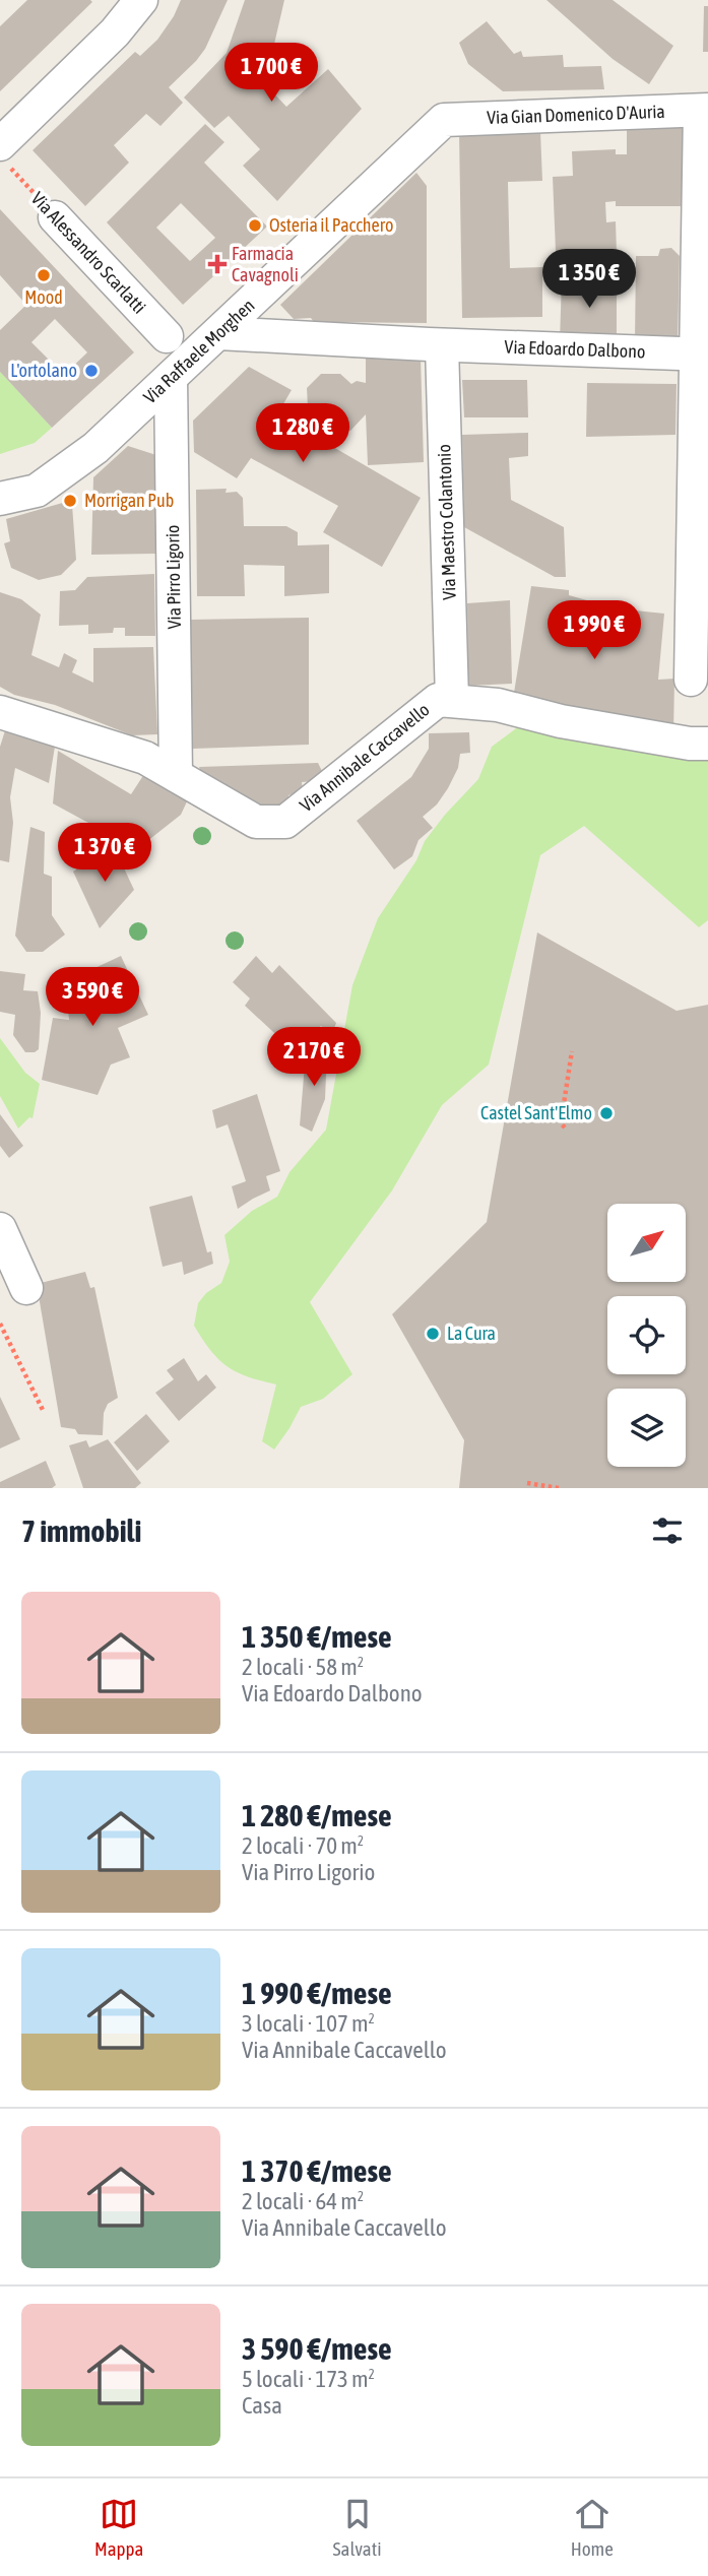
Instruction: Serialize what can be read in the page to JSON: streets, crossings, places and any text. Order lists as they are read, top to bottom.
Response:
{
  "streets": {
    "street": [
      "Via Gian Domenico D'Auria",
      "Via Alessandro Scarlatti",
      "Via Edoardo Dalbono",
      "Via Raffaele Morghen",
      "Via Maestro Colantonio",
      "Via Pirro Ligorio",
      "Via Annibale Caccavello"
    ]
  },
  "crossings": [
    ["Via Gian Domenico D'Auria", "Via Raffaele Morghen"],
    ["Via Edoardo Dalbono", "Via Raffaele Morghen"],
    ["Via Edoardo Dalbono", "Via Maestro Colantonio"],
    ["Via Raffaele Morghen", "Via Pirro Ligorio"],
    ["Via Maestro Colantonio", "Via Annibale Caccavello"],
    ["Via Pirro Ligorio", "Via Annibale Caccavello"]
  ],
  "places": {
    "other": [
      "Osteria il Pacchero",
      "Mood",
      "L'ortolano",
      "Morrigan Pub",
      "Castel Sant'Elmo",
      "La Cura"
    ],
    "health": ["Farmacia Cavagnoli"]
  },
  "north": "top right",
  "page": {
    "price": [
      "1 700 €",
      "1 350 €",
      "1 280 €",
      "1 990 €",
      "1 370 €",
      "3 590 €",
      "2 170 €"
    ],
    "heading": "7 immobili",
    "list": [
      {
        "name": "1 350 €/mese",
        "note": "2 locali · 58 m² · Via Edoardo Dalbono"
      },
      {
        "name": "1 280 €/mese",
        "note": "2 locali · 70 m² · Via Pirro Ligorio"
      },
      {
        "name": "1 990 €/mese",
        "note": "3 locali · 107 m² · Via Annibale Caccavello"
      },
      {
        "name": "1 370 €/mese",
        "note": "2 locali · 64 m² · Via Annibale Caccavello"
      },
      {
        "name": "3 590 €/mese",
        "note": "5 locali · 173 m² · Casa"
      }
    ],
    "tabs": ["Mappa", "Salvati", "Home"]
  }
}
